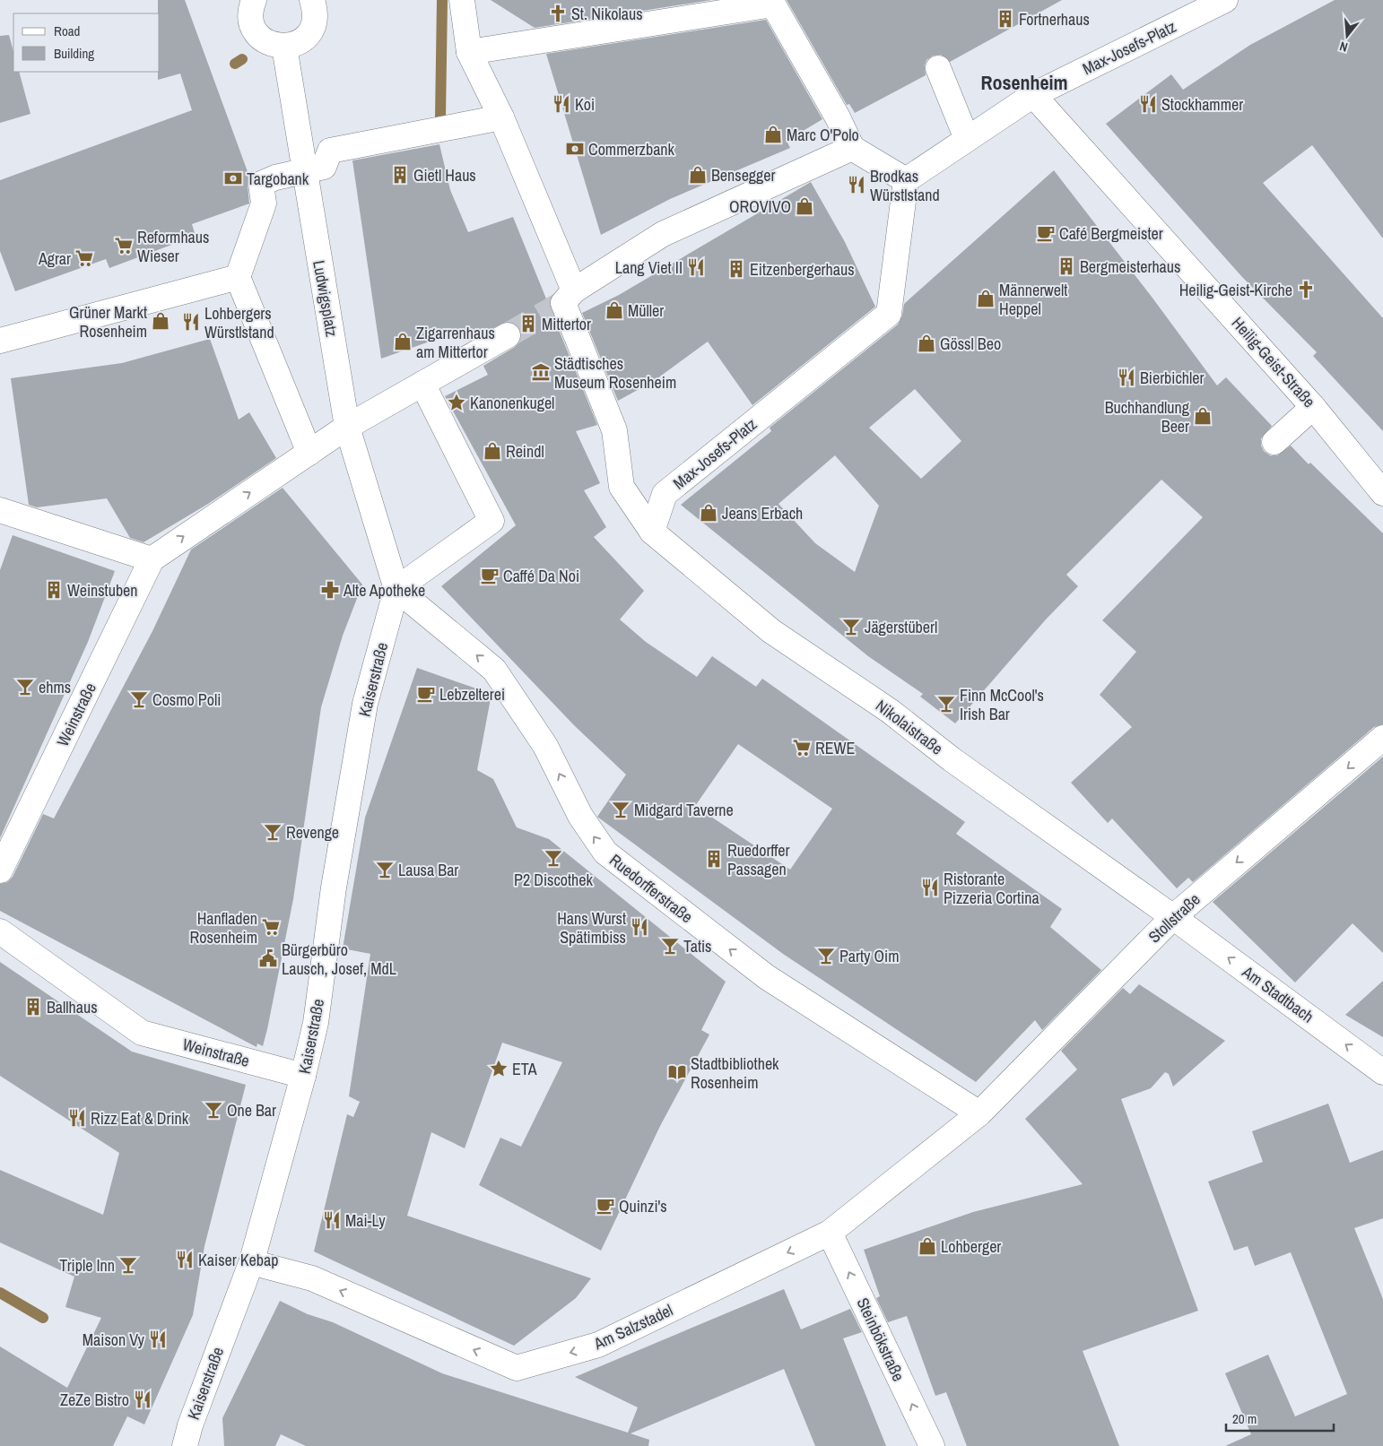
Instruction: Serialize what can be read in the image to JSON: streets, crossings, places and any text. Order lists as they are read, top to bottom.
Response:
{
  "streets": {
    "street": [
      "Max-Josefs-Platz",
      "Ludwigsplatz",
      "Heilig-Geist-Straße",
      "Kaiserstraße",
      "Weinstraße",
      "Nikolaistraße",
      "Ruedorfferstraße",
      "Stollstraße",
      "Am Stadtbach",
      "Am Salzstadel",
      "Steinbökstraße"
    ]
  },
  "crossings": [
    ["Max-Josefs-Platz", "Heilig-Geist-Straße"],
    ["Max-Josefs-Platz", "Nikolaistraße"],
    ["Ludwigsplatz", "Kaiserstraße"],
    ["Ludwigsplatz", "Weinstraße"],
    ["Ludwigsplatz", "Ruedorfferstraße"],
    ["Kaiserstraße", "Weinstraße"],
    ["Kaiserstraße", "Ruedorfferstraße"],
    ["Kaiserstraße", "Am Salzstadel"],
    ["Nikolaistraße", "Stollstraße"],
    ["Nikolaistraße", "Am Stadtbach"],
    ["Ruedorfferstraße", "Stollstraße"],
    ["Ruedorfferstraße", "Am Salzstadel"],
    ["Stollstraße", "Am Stadtbach"],
    ["Stollstraße", "Am Salzstadel"],
    ["Am Salzstadel", "Steinbökstraße"]
  ],
  "one_way": [
    "Ruedorfferstraße",
    "Stollstraße",
    "Am Stadtbach",
    "Am Salzstadel",
    "Steinbökstraße"
  ],
  "districts": ["Rosenheim"],
  "places": {
    "church": ["St. Nikolaus", "Heilig-Geist-Kirche"],
    "building": [
      "Fortnerhaus",
      "Gietl Haus",
      "Bergmeisterhaus",
      "Eitzenbergerhaus",
      "Mittertor",
      "Weinstuben",
      "Ruedorffer Passagen",
      "Ballhaus"
    ],
    "restaurant": [
      "Koi",
      "Stockhammer",
      "Brodkas Würstlstand",
      "Lang Viet II",
      "Lohbergers Würstlstand",
      "Bierbichler",
      "Ristorante Pizzeria Cortina",
      "Hans Wurst Spätimbiss",
      "Rizz Eat & Drink",
      "Mai-Ly",
      "Kaiser Kebap",
      "Maison Vy",
      "ZeZe Bistro"
    ],
    "shop": [
      "Marc O'Polo",
      "Bensegger",
      "OROVIVO",
      "Männerwelt Heppel",
      "Müller",
      "Grüner Markt Rosenheim",
      "Zigarrenhaus am Mittertor",
      "Gössl Beo",
      "Buchhandlung Beer",
      "Reindl",
      "Jeans Erbach",
      "Lohberger"
    ],
    "bank": ["Commerzbank", "Targobank"],
    "cafe": [
      "Café Bergmeister",
      "Caffé Da Noi",
      "Lebzelterei",
      "Quinzi's"
    ],
    "supermarket": [
      "Reformhaus Wieser",
      "Agrar",
      "REWE",
      "Hanfladen Rosenheim"
    ],
    "museum": ["Städtisches Museum Rosenheim"],
    "place": ["Kanonenkugel", "ETA"],
    "pharmacy": ["Alte Apotheke"],
    "bar": [
      "Jägerstüberl",
      "ehms",
      "Cosmo Poli",
      "Finn McCool's Irish Bar",
      "Midgard Taverne",
      "Revenge",
      "P2 Discothek",
      "Lausa Bar",
      "Tatis",
      "Party Oim",
      "One Bar",
      "Triple Inn"
    ],
    "public building": ["Bürgerbüro Lausch, Josef, MdL"],
    "library": ["Stadtbibliothek Rosenheim"]
  },
  "legend": ["Road", "Building"],
  "scale_bar": "20 m",
  "north": "bottom"
}
